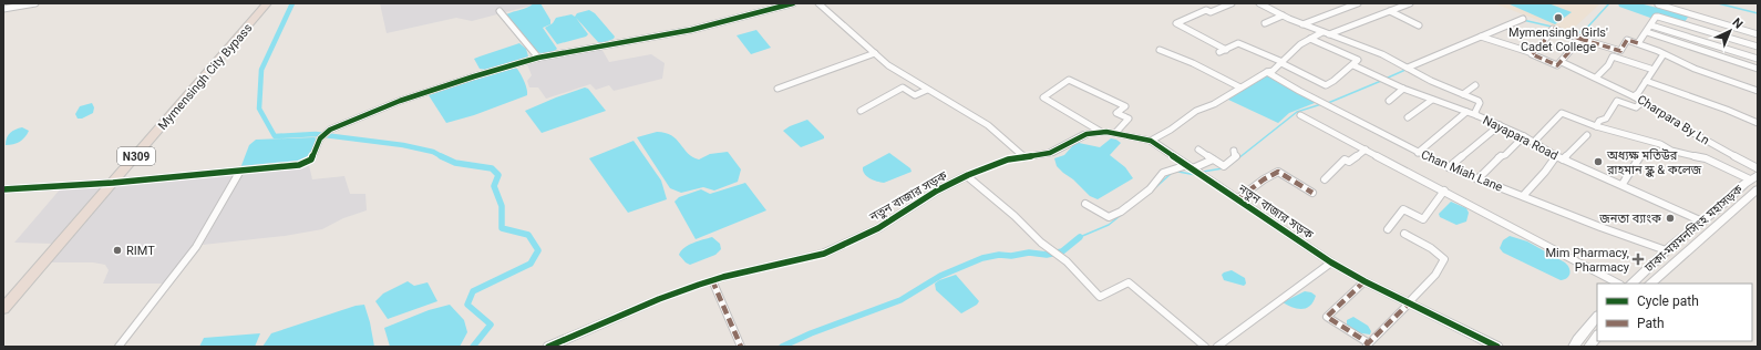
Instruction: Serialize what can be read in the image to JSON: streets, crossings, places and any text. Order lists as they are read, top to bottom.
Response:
{
  "streets": {
    "highway": ["Mymensingh City Bypass", "N309"],
    "street": [
      "Charpara By Ln",
      "Nayapara Road",
      "Chan Miah Lane",
      "নতুন বাজার সড়ক",
      "ঢাকা-ময়মনসিংহ মহাসড়ক"
    ]
  },
  "crossings": [
    ["Charpara By Ln", "Nayapara Road"],
    ["Charpara By Ln", "ঢাকা-ময়মনসিংহ মহাসড়ক"],
    ["Nayapara Road", "ঢাকা-ময়মনসিংহ মহাসড়ক"],
    ["Chan Miah Lane", "ঢাকা-ময়মনসিংহ মহাসড়ক"]
  ],
  "places": {
    "other": [
      "Mymensingh Girls' Cadet College",
      "অধ্যক্ষ মতিউর রাহমান স্কুল & কলেজ",
      "জনতা ব্যাংক",
      "RIMT"
    ],
    "health": ["Mim Pharmacy, Pharmacy"]
  },
  "legend": ["Cycle path", "Path"],
  "north": "top right"
}
